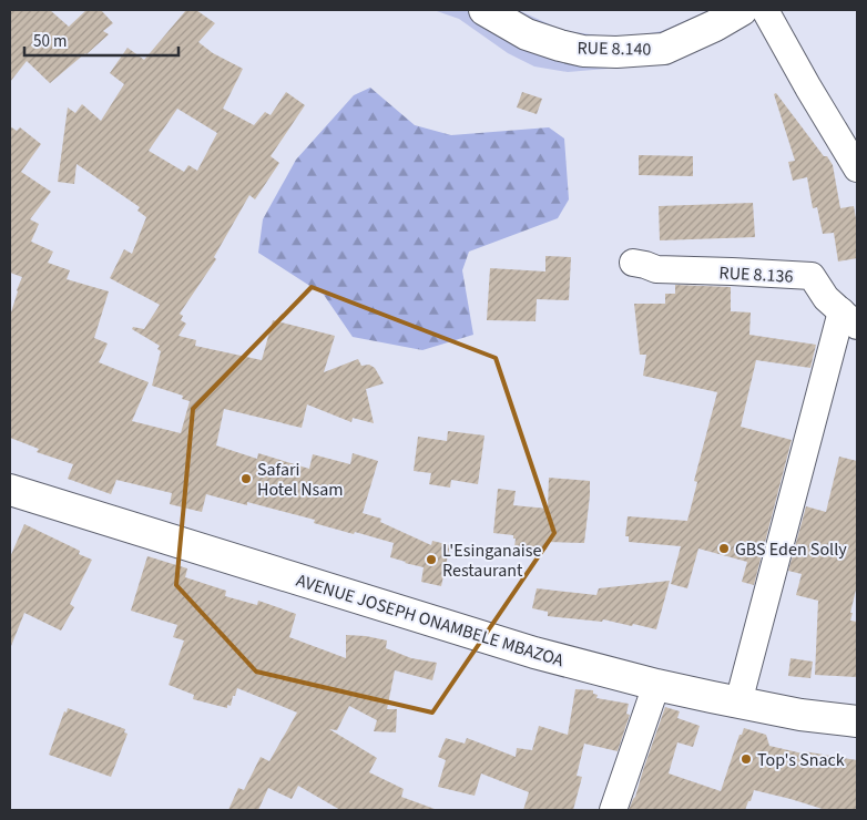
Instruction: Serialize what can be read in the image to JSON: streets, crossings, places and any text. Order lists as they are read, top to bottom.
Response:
{
  "streets": {
    "main road": ["RUE 8.140", "AVENUE JOSEPH ONAMBELE MBAZOA"],
    "street": ["RUE 8.136"]
  },
  "places": [
    "Safari Hotel Nsam",
    "GBS Eden Solly",
    "L'Esinganaise Restaurant",
    "Top's Snack"
  ],
  "scale_bar": "50 m"
}
